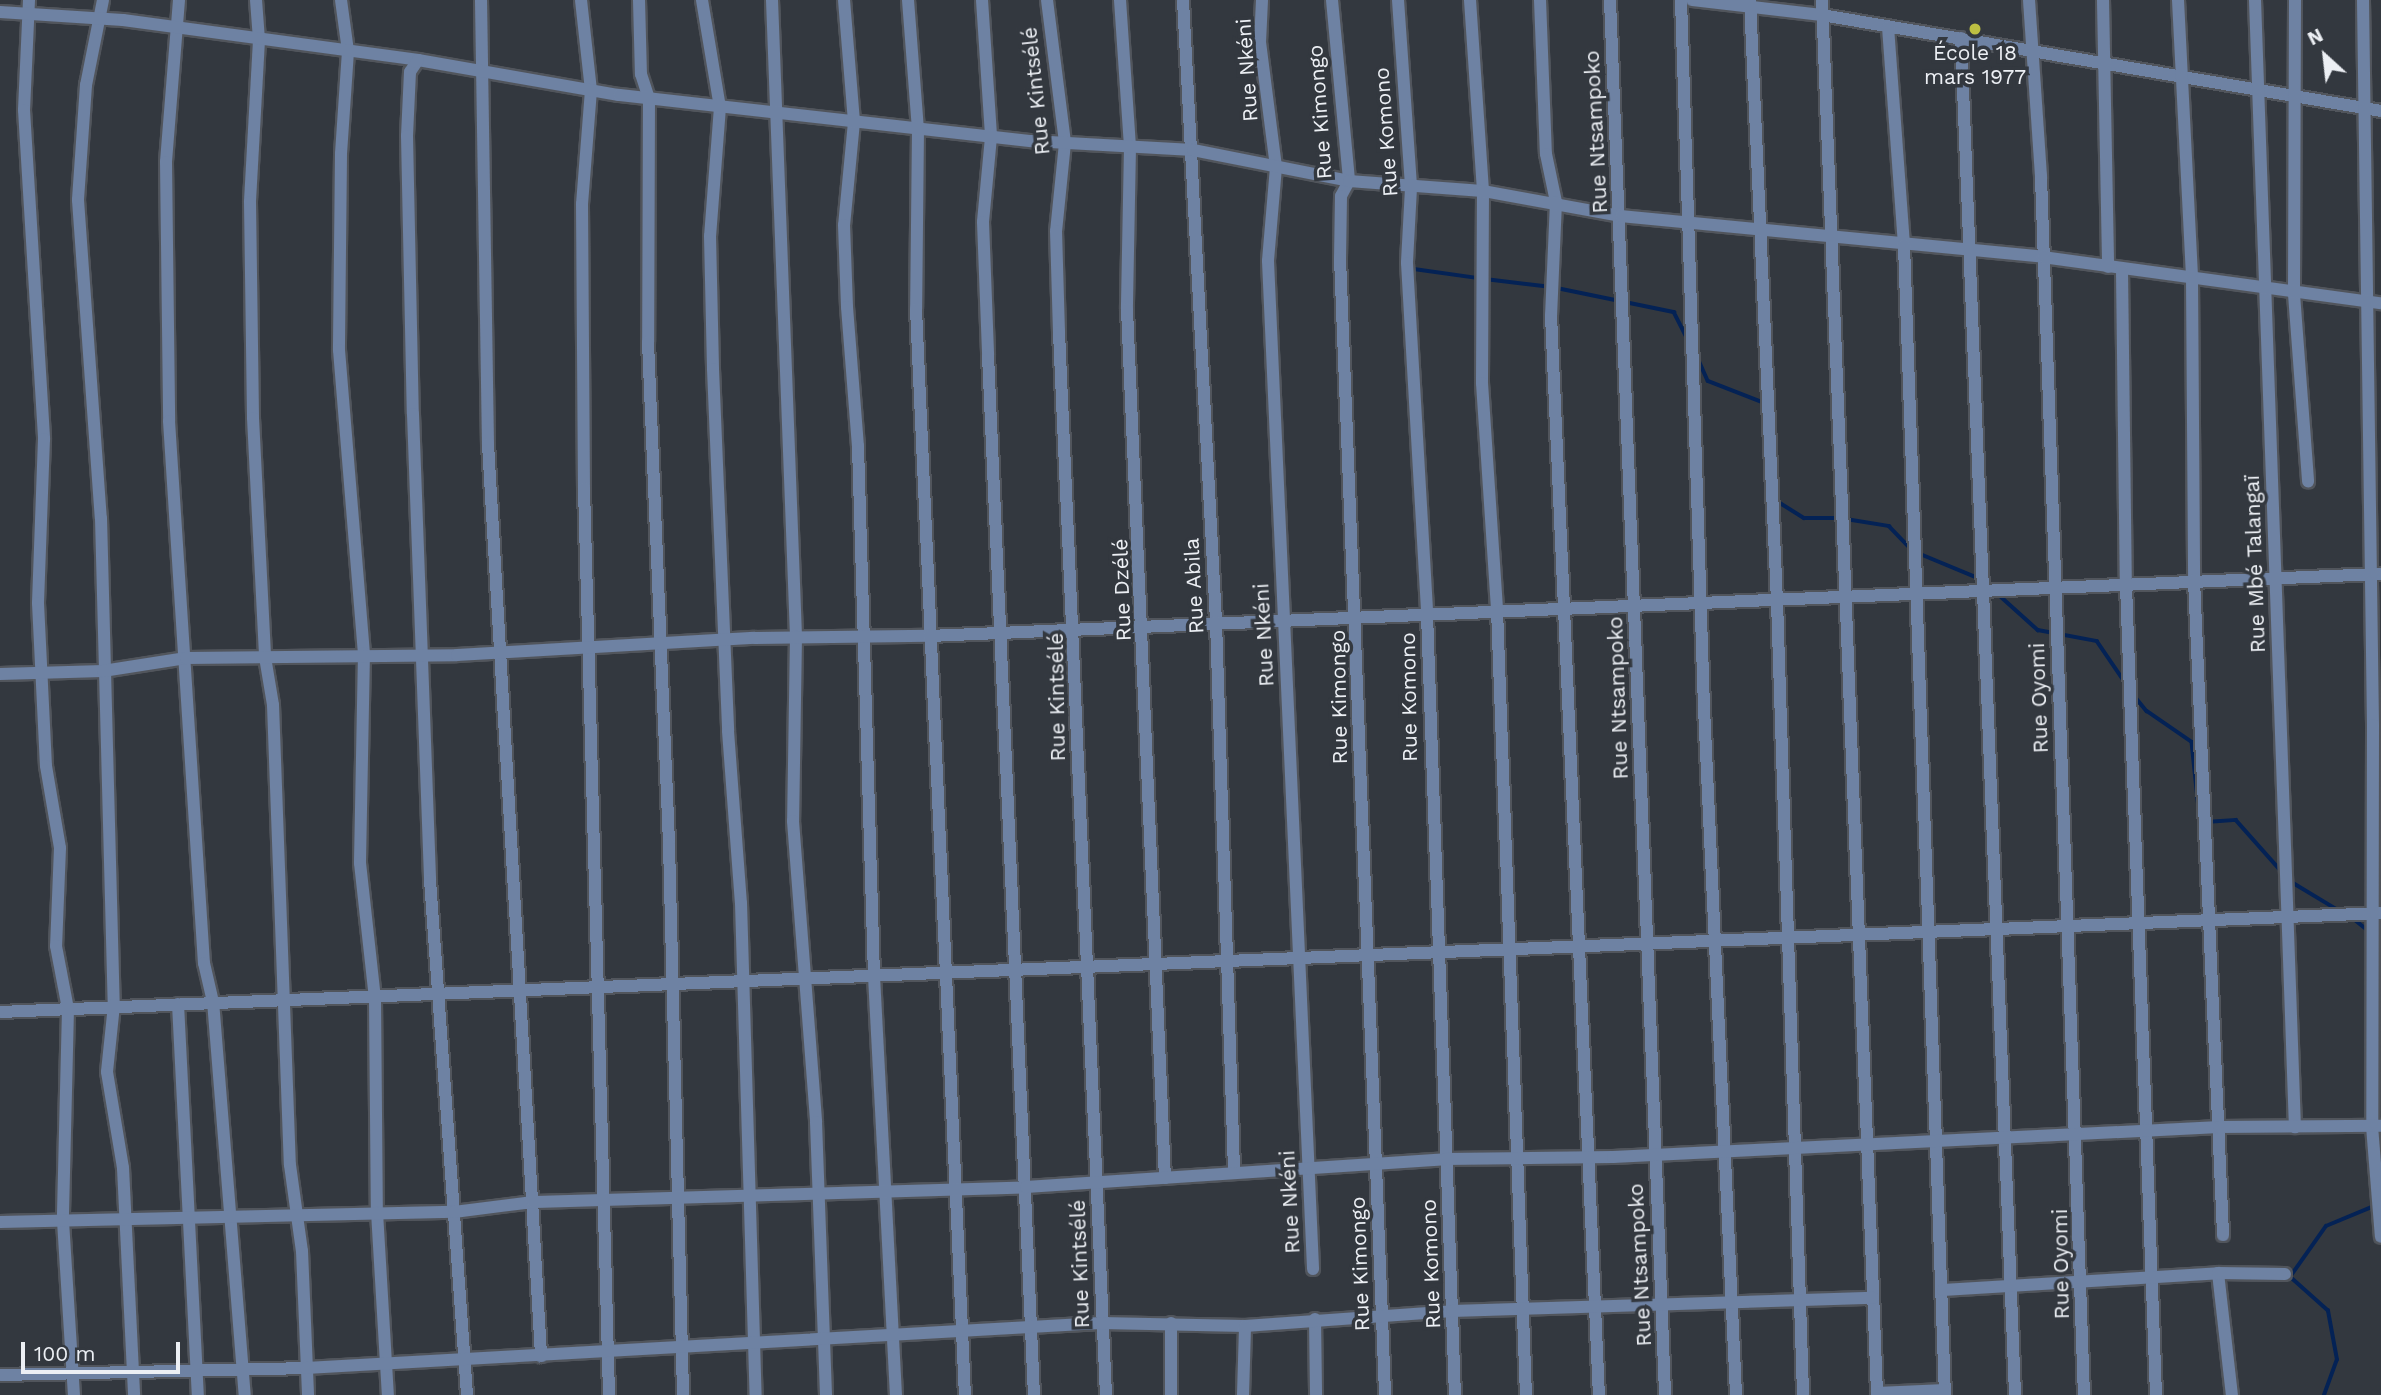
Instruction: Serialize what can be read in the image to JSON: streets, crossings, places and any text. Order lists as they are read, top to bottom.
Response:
{
  "streets": {
    "street": [
      "Rue Nkéni",
      "Rue Kintsélé",
      "Rue Kimongo",
      "Rue Komono",
      "Rue Ntsampoko",
      "Rue Mbé Talangaï",
      "Rue Abila",
      "Rue Dzélé",
      "Rue Oyomi"
    ]
  },
  "places": ["École 18 mars 1977"],
  "scale_bar": "100 m",
  "north": "top left"
}
